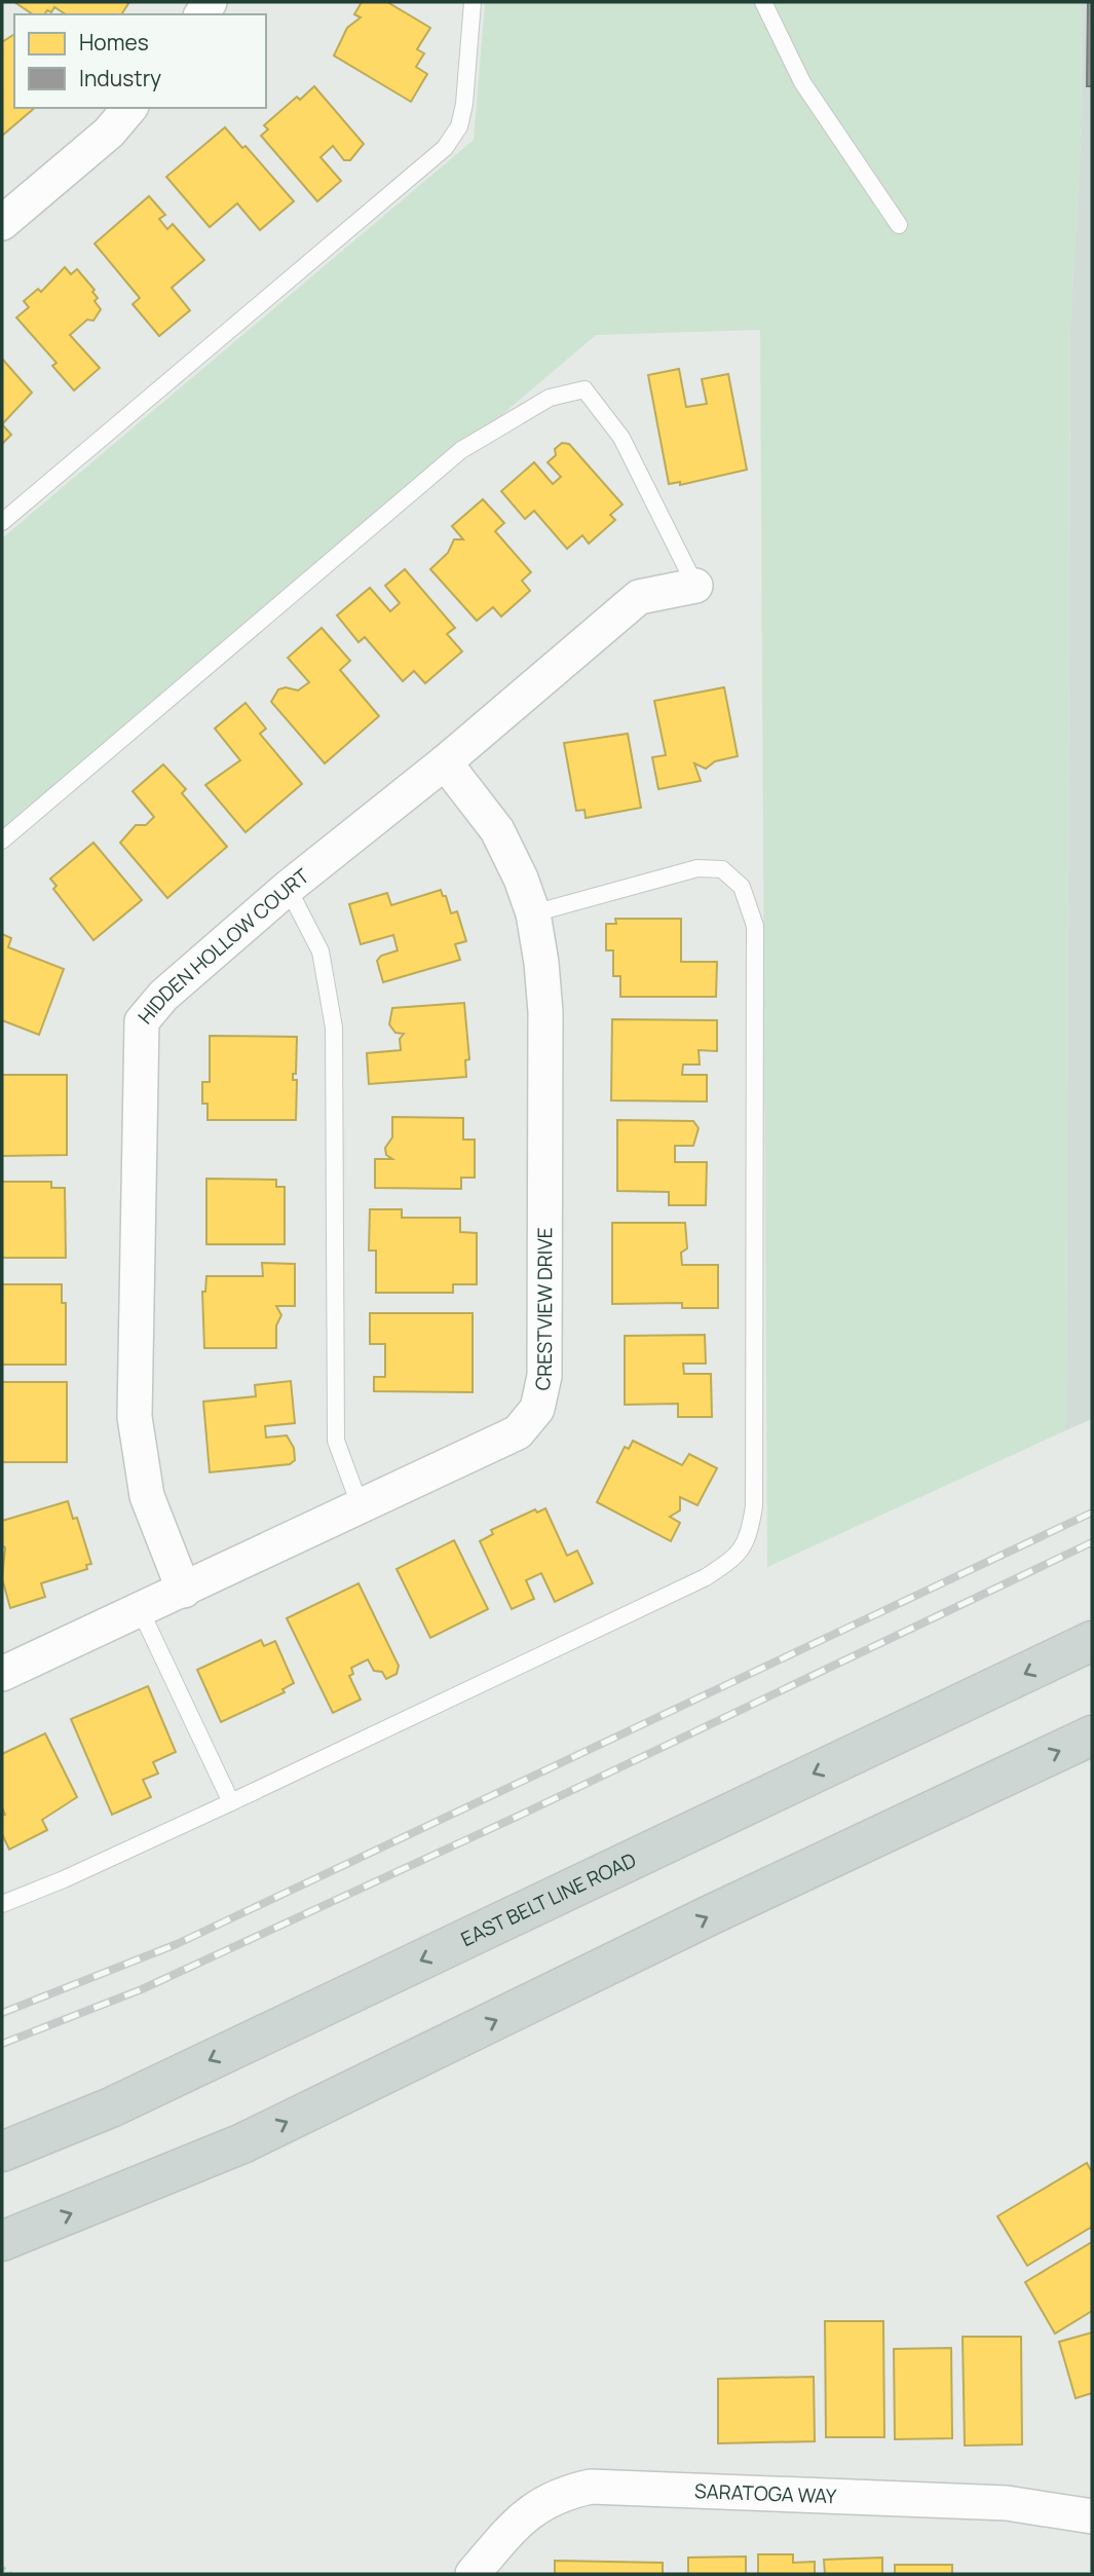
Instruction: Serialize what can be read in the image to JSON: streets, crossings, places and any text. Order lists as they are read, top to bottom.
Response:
{
  "streets": {
    "main road": ["EAST BELT LINE ROAD"],
    "street": ["HIDDEN HOLLOW COURT", "CRESTVIEW DRIVE", "SARATOGA WAY"]
  },
  "crossings": [
    ["HIDDEN HOLLOW COURT", "CRESTVIEW DRIVE"]
  ],
  "legend": ["Homes", "Industry"]
}
